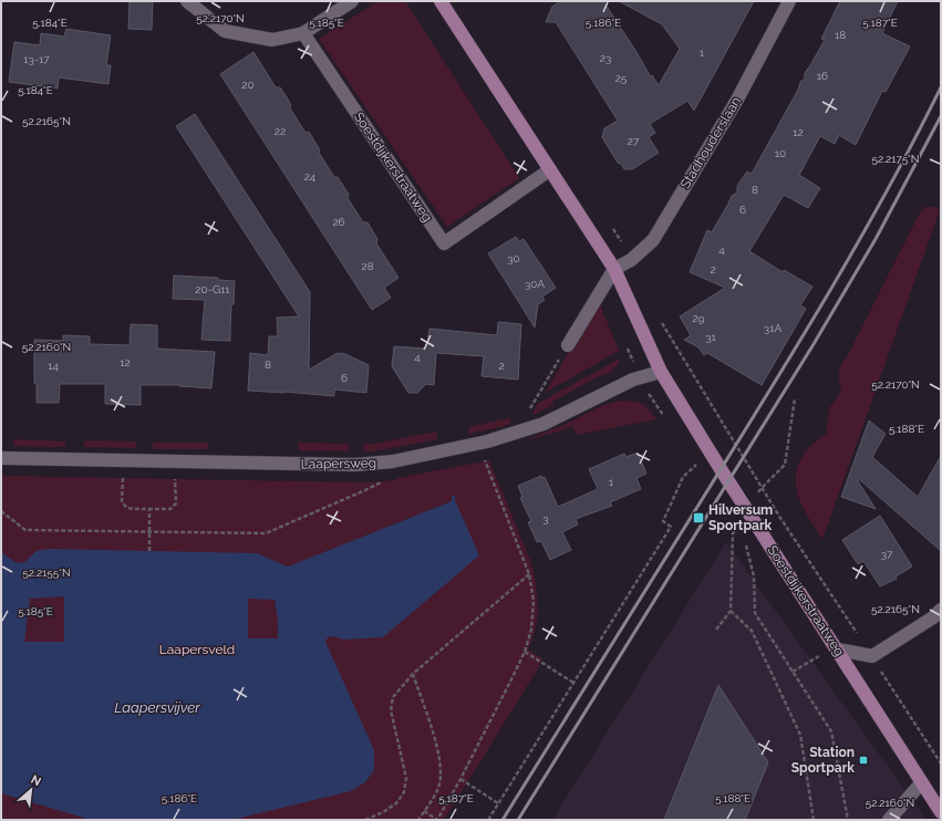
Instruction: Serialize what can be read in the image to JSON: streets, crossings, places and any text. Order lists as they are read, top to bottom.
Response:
{
  "streets": {
    "main road": ["Soestdijkerstraatweg"],
    "street": ["Stadhouderslaan", "Laapersweg"]
  },
  "crossings": [
    ["Stadhouderslaan", "Soestdijkerstraatweg"],
    ["Soestdijkerstraatweg", "Laapersweg"]
  ],
  "water": ["Laapersvijver"],
  "parks": ["Laapersveld"],
  "places": {
    "transit": ["Hilversum Sportpark", "Station Sportpark"]
  },
  "house_numbers": [
    "18",
    "1",
    "23",
    "13-17",
    "16",
    "25",
    "20",
    "22",
    "12",
    "27",
    "10",
    "24",
    "8",
    "6",
    "26",
    "4",
    "30",
    "28",
    "2",
    "30A",
    "20-G11",
    "29",
    "31A",
    "31",
    "4",
    "12",
    "8",
    "14",
    "2",
    "6",
    "1",
    "3",
    "37"
  ],
  "north": "top right",
  "coordinates": [
    "52.2170°N",
    "5.184°E",
    "5.185°E",
    "5.186°E",
    "5.187°E",
    "52.2165°N",
    "52.2175°N",
    "52.2160°N",
    "5.188°E",
    "52.2155°N"
  ]
}
